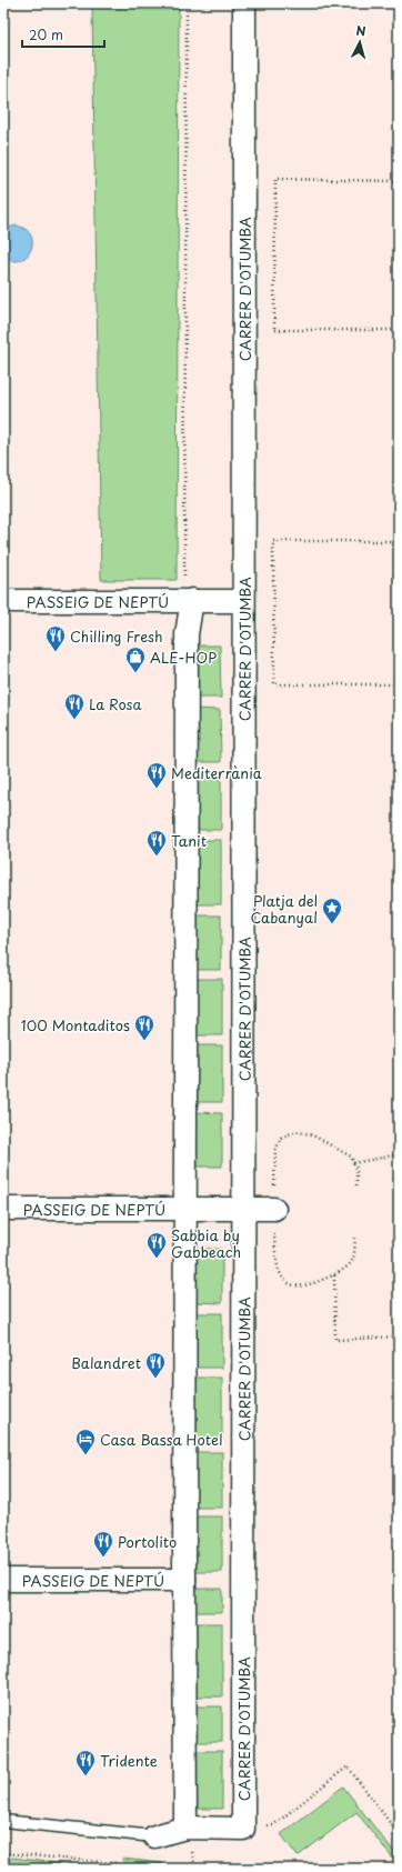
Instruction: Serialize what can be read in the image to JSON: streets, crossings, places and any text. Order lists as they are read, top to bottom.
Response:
{
  "streets": {
    "street": ["CARRER D'OTUMBA", "PASSEIG DE NEPTÚ"]
  },
  "crossings": [
    ["CARRER D'OTUMBA", "PASSEIG DE NEPTÚ"]
  ],
  "places": {
    "restaurant": [
      "Chilling Fresh",
      "La Rosa",
      "Mediterrània",
      "Tanit",
      "100 Montaditos",
      "Sabbia by Gabbeach",
      "Balandret",
      "Portolito",
      "Tridente"
    ],
    "shop": ["ALE-HOP"],
    "place": ["Platja del Cabanyal"],
    "hotel": ["Casa Bassa Hotel"]
  },
  "scale_bar": "20 m",
  "north": "top"
}
